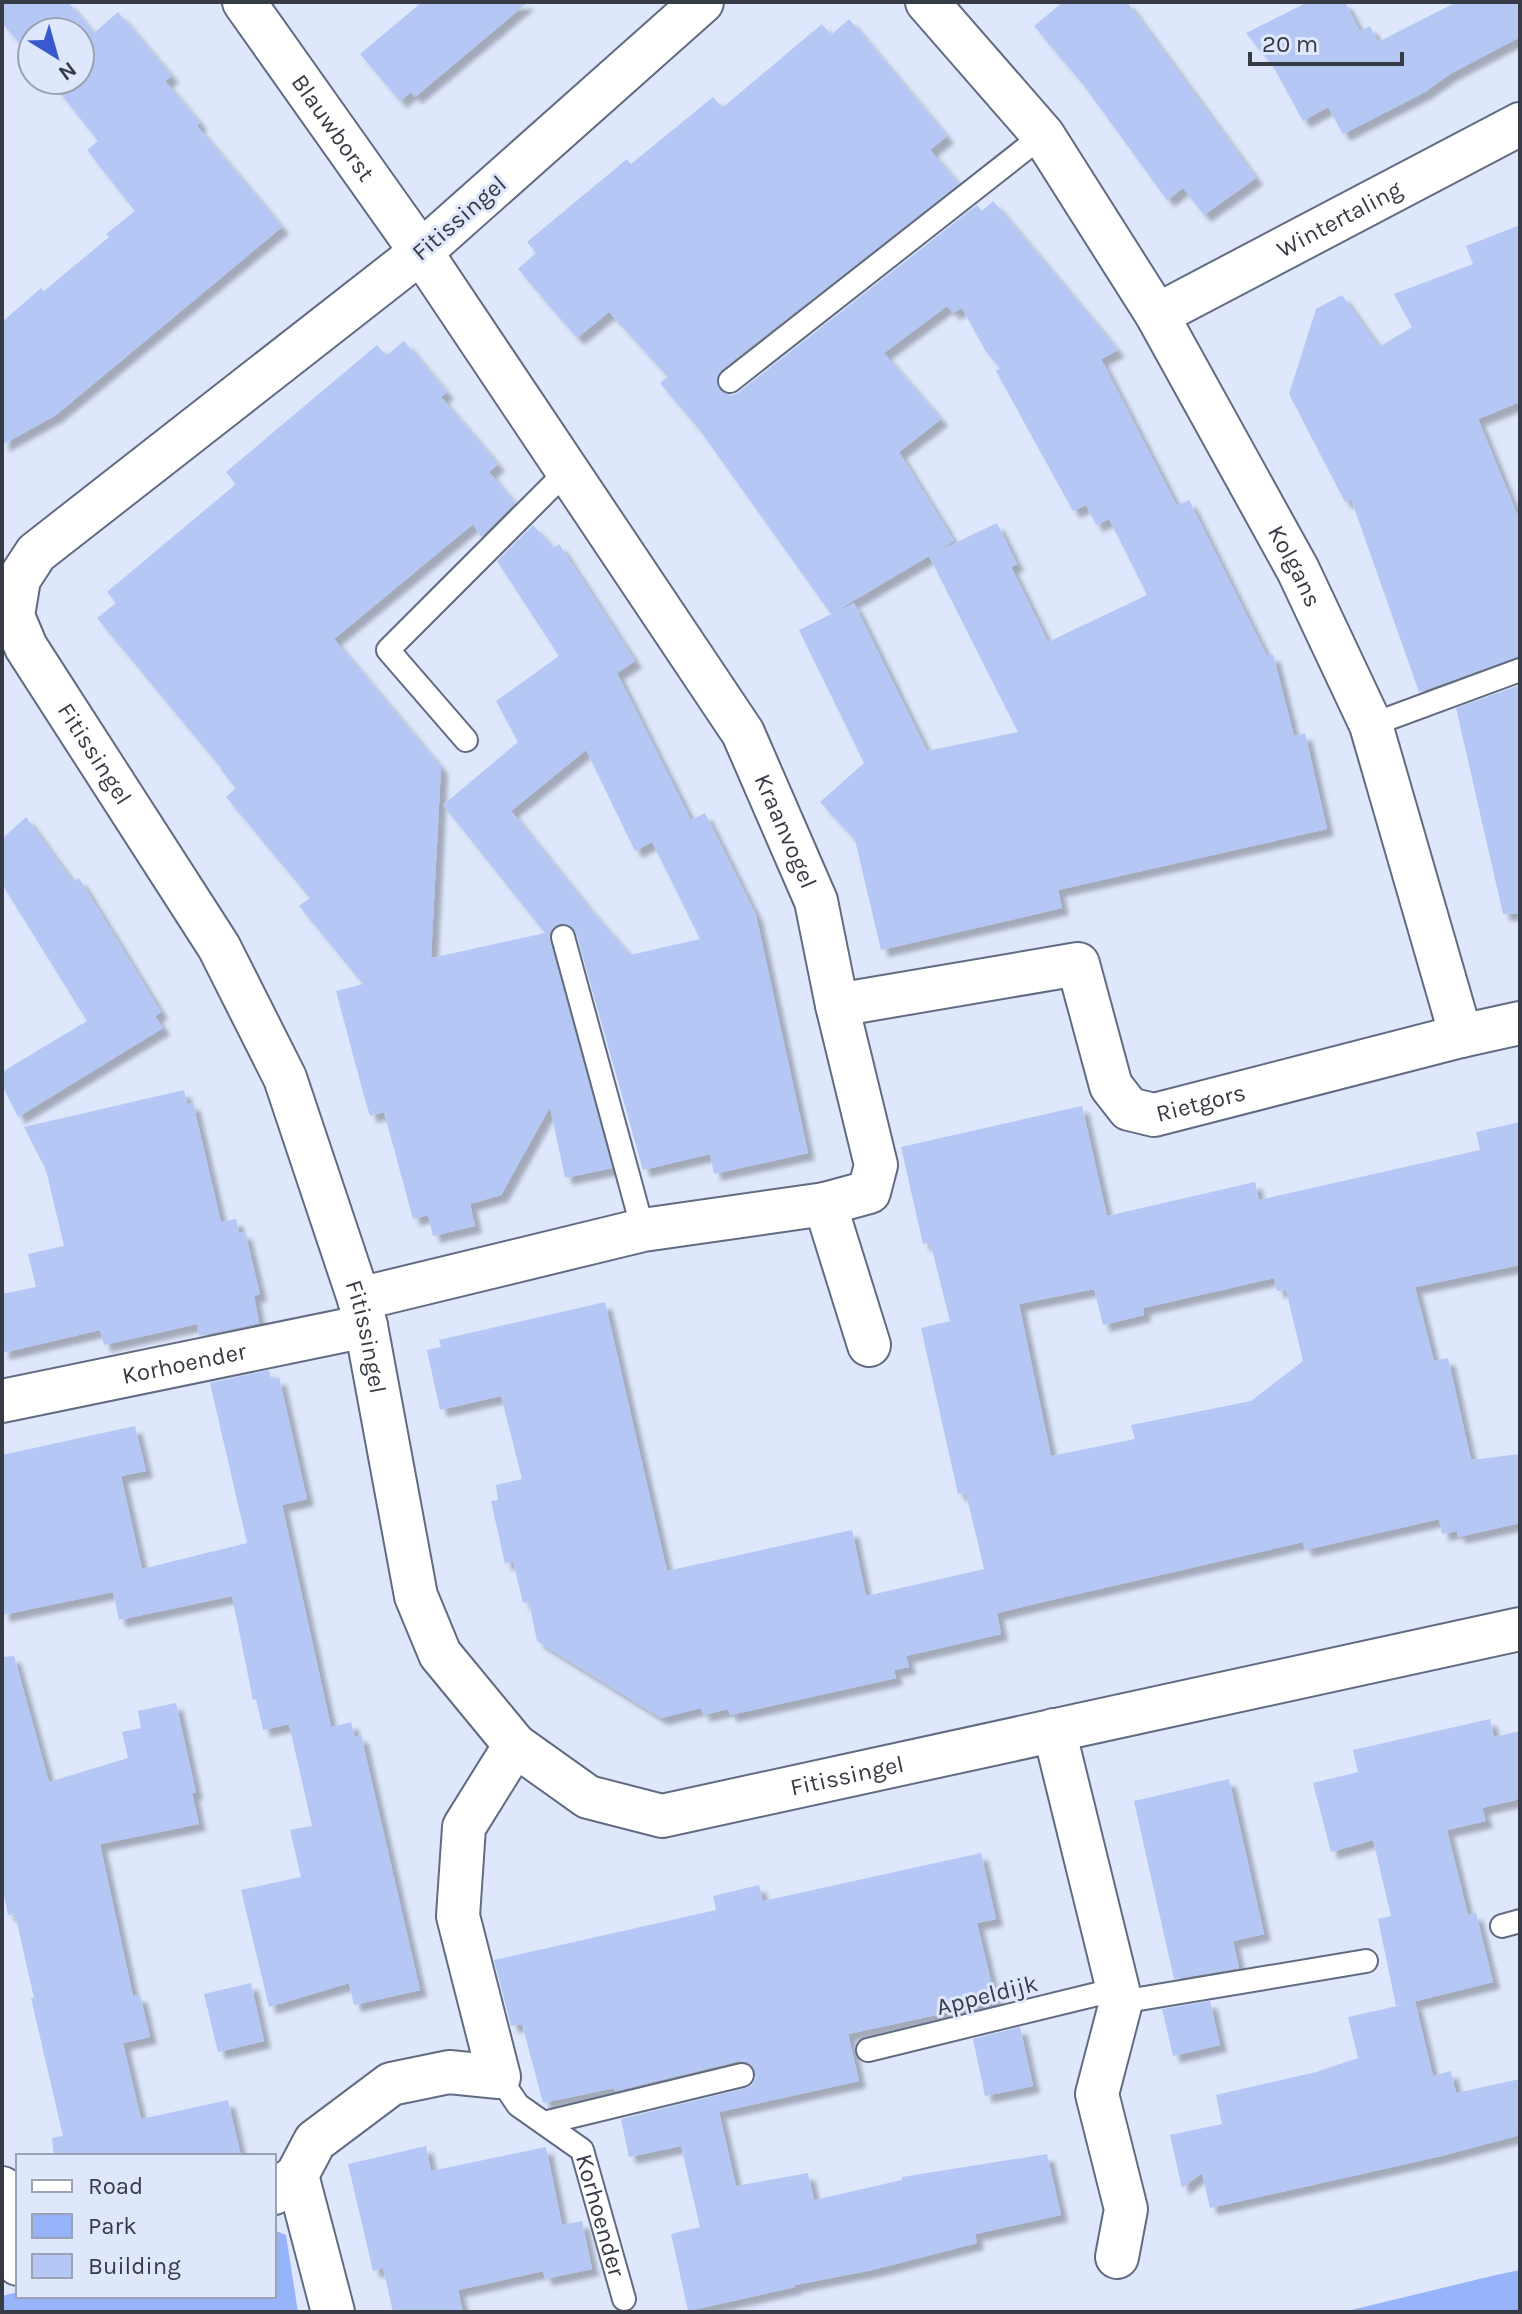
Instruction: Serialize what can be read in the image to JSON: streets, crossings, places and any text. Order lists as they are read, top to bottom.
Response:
{
  "streets": {
    "street": [
      "Blauwborst",
      "Fitissingel",
      "Wintertaling",
      "Kolgans",
      "Kraanvogel",
      "Rietgors",
      "Korhoender"
    ],
    "lane": ["Appeldijk"]
  },
  "crossings": [
    ["Blauwborst", "Fitissingel"],
    ["Blauwborst", "Kraanvogel"],
    ["Fitissingel", "Kraanvogel"],
    ["Fitissingel", "Korhoender"],
    ["Wintertaling", "Kolgans"],
    ["Kolgans", "Rietgors"],
    ["Kraanvogel", "Rietgors"],
    ["Kraanvogel", "Korhoender"]
  ],
  "legend": ["Road", "Park", "Building"],
  "scale_bar": "20 m",
  "north": "bottom right"
}
